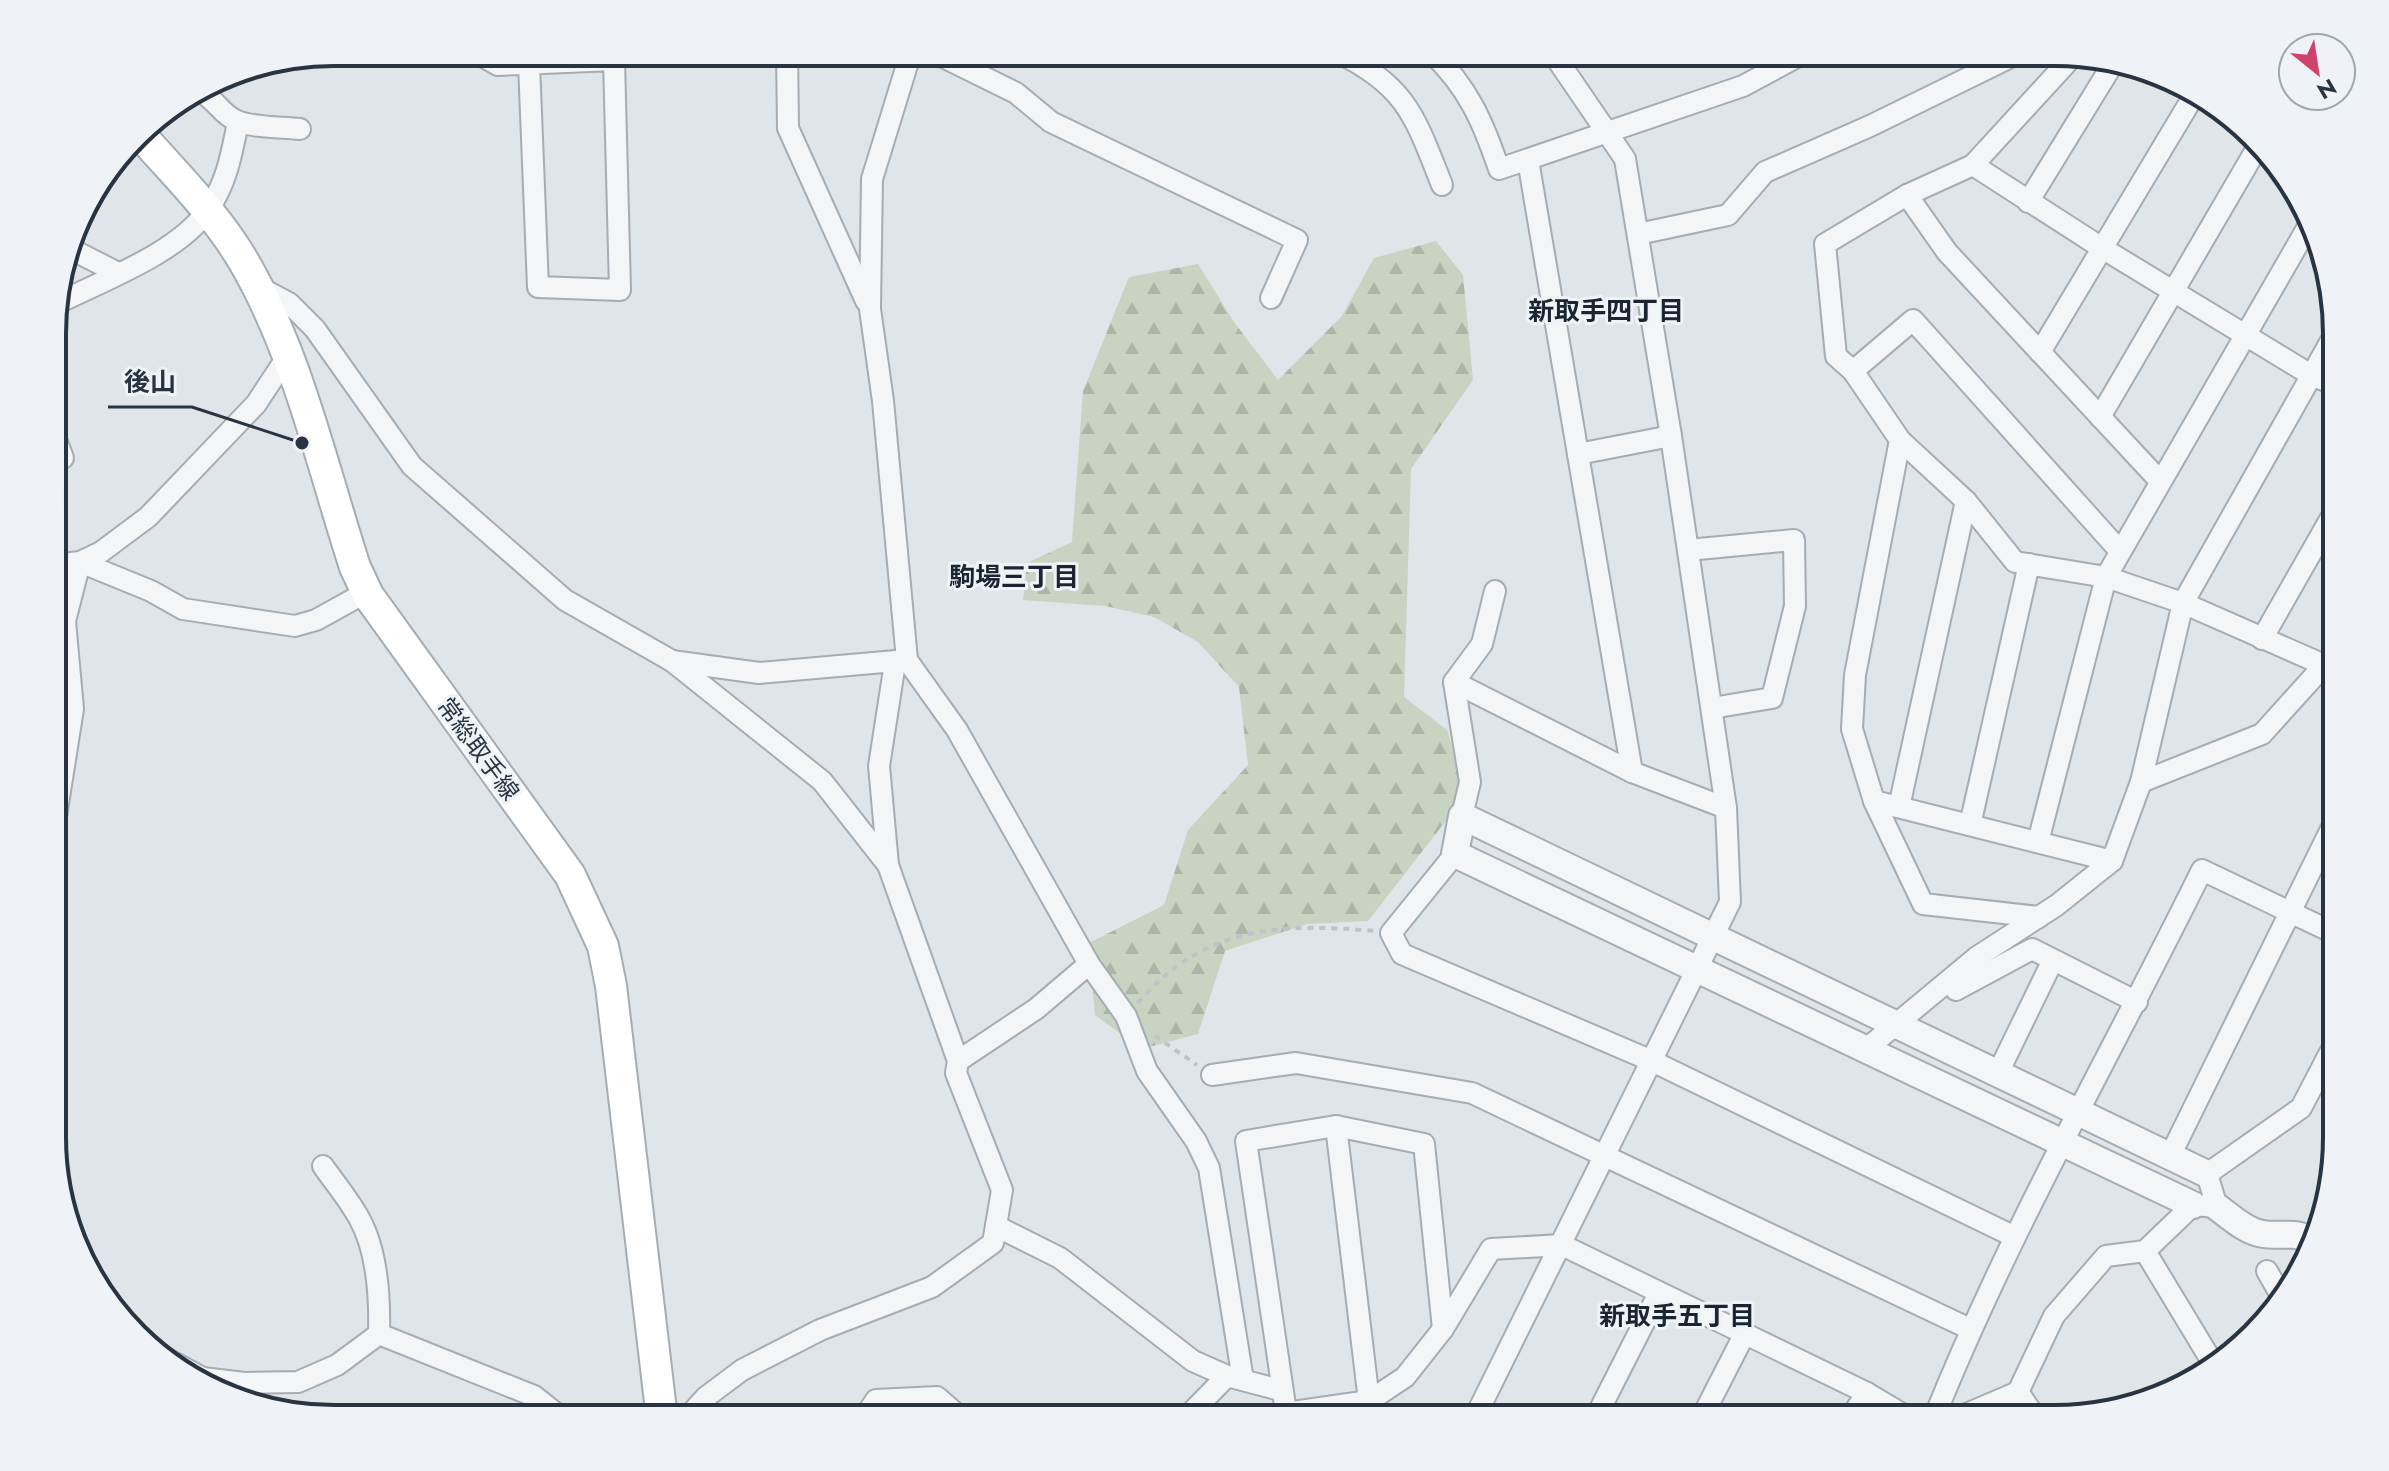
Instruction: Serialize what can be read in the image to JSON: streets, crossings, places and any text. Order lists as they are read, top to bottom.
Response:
{
  "streets": {
    "main road": ["常総取手線"]
  },
  "districts": ["新取手四丁目", "駒場三丁目", "新取手五丁目"],
  "places": ["後山"],
  "north": "bottom right"
}
